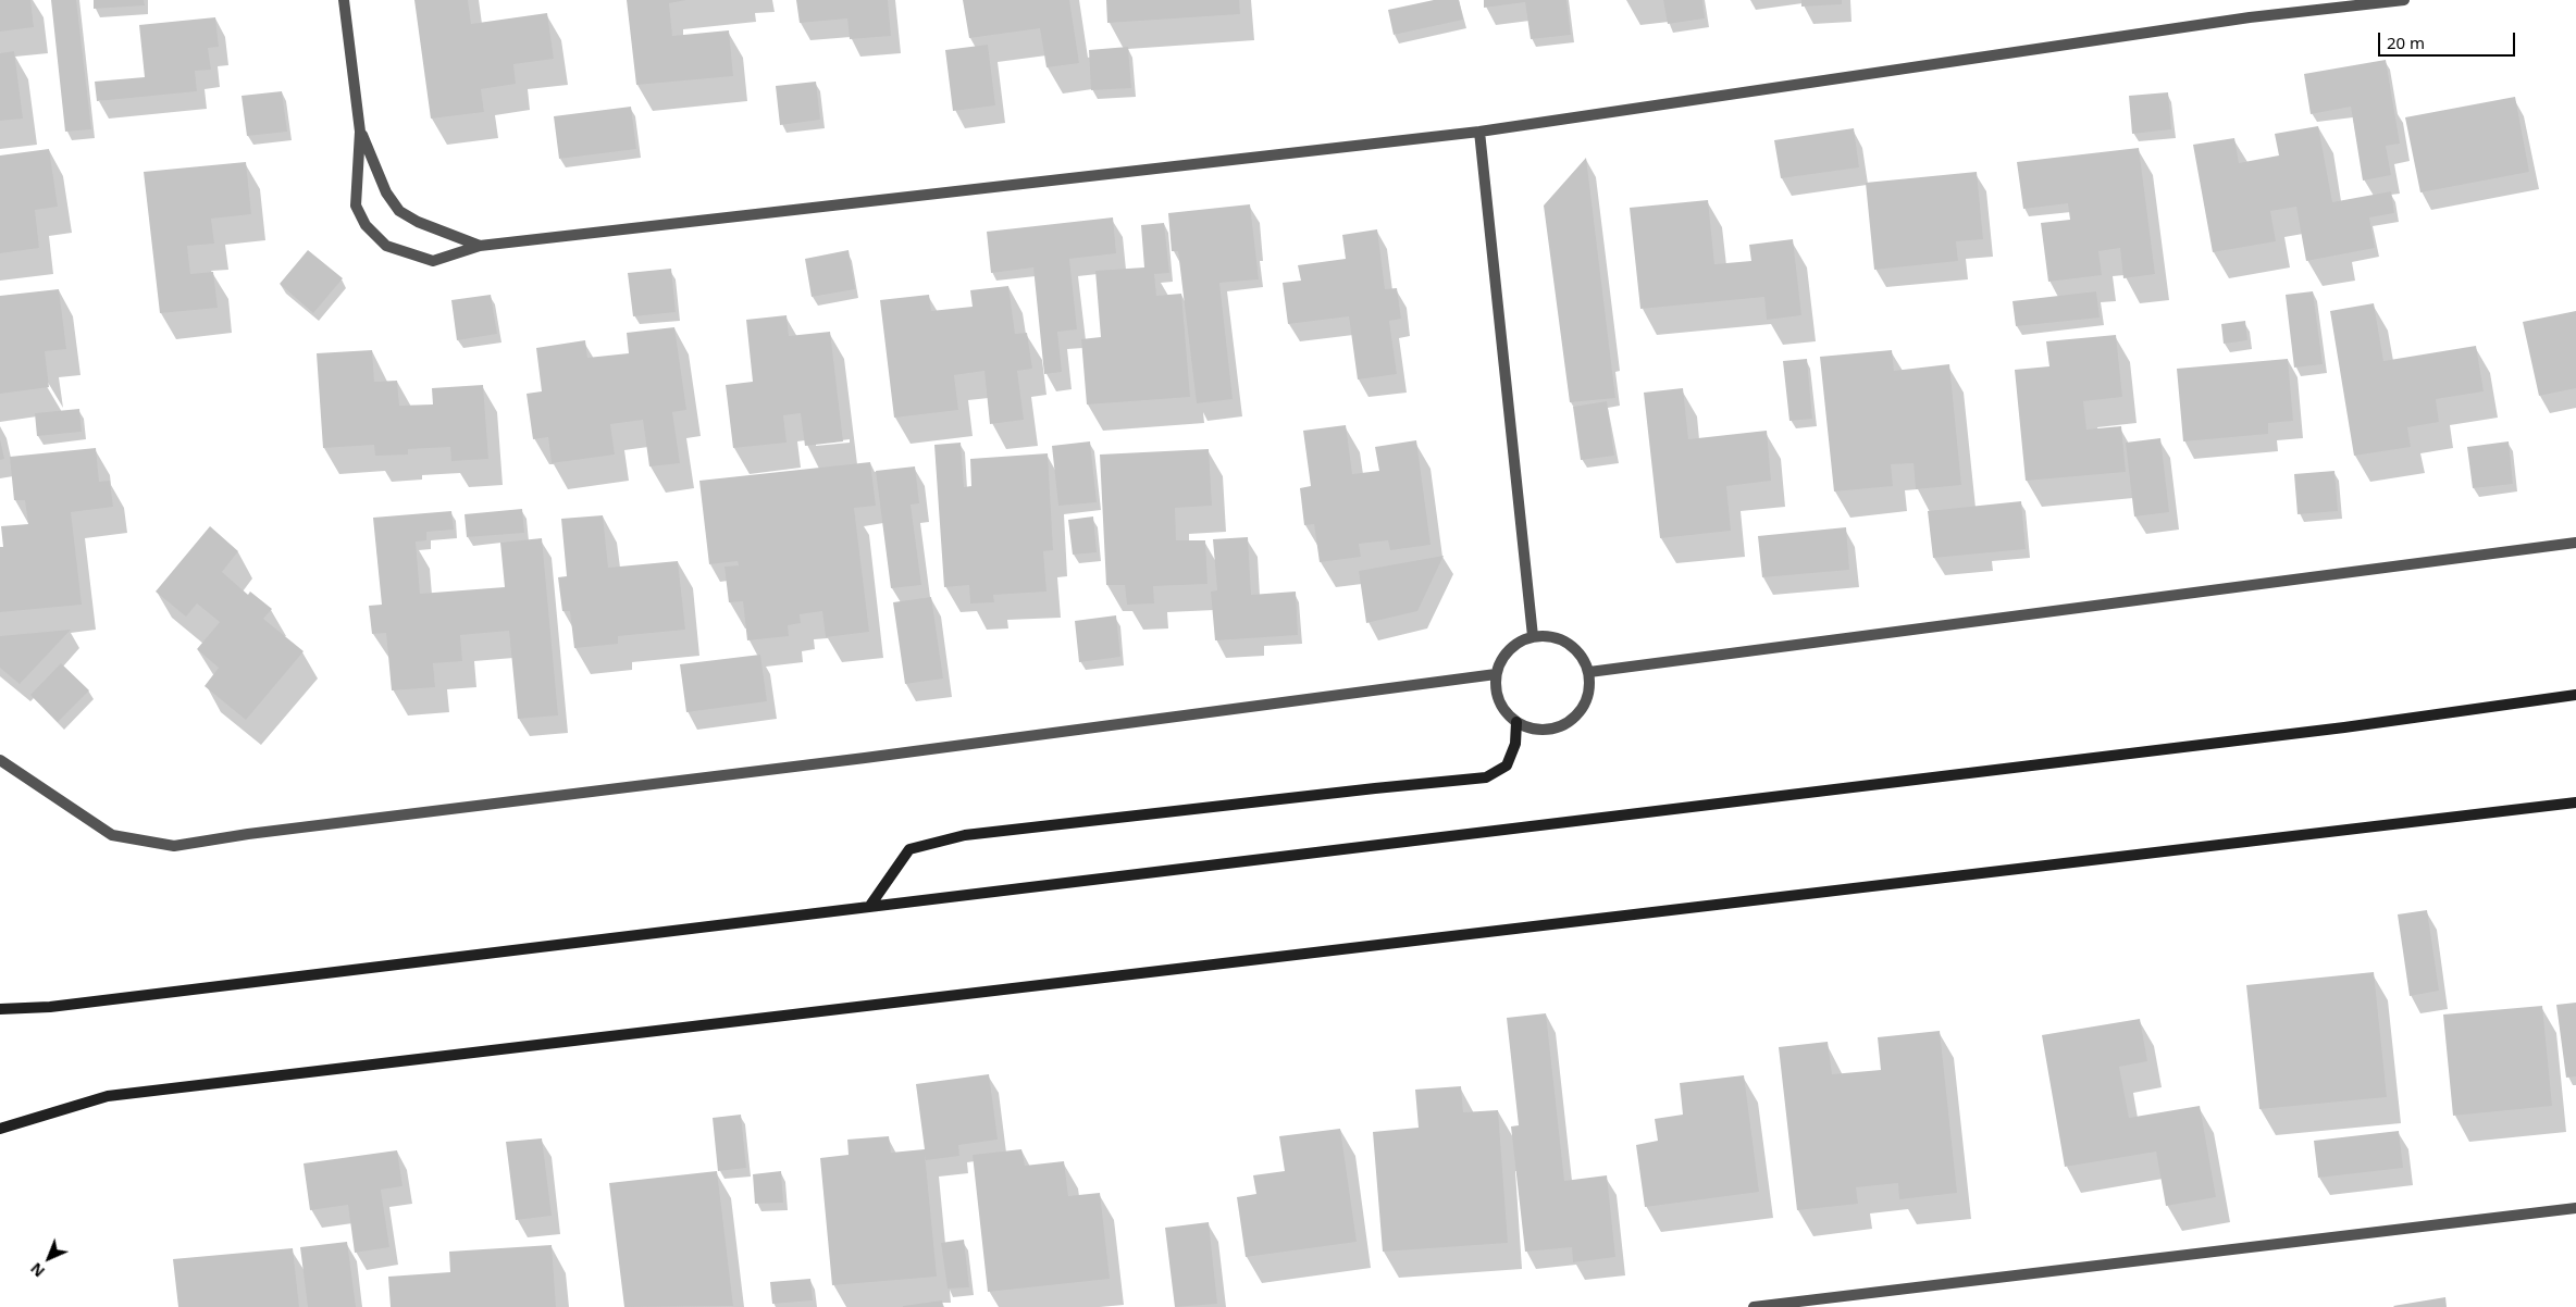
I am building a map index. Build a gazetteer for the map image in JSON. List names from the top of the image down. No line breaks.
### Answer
{"scale_bar":"20 m","north":"bottom left"}
